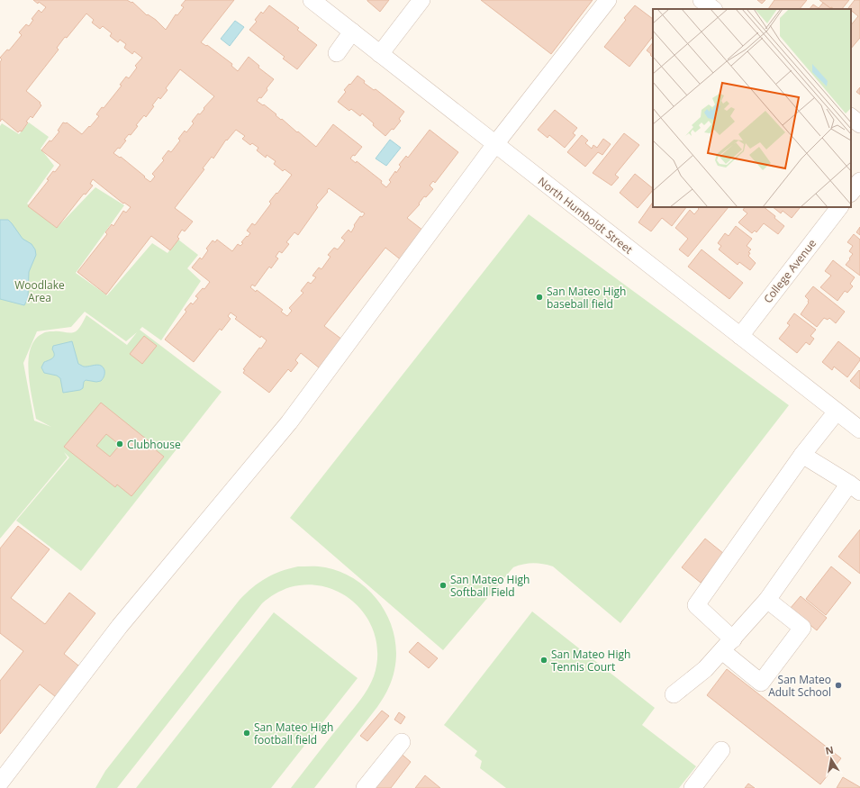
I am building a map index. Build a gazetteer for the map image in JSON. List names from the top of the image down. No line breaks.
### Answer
{"streets":{"street":["North Humboldt Street","College Avenue"]},"crossings":[["North Humboldt Street","College Avenue"]],"parks":["Woodlake Area"],"places":["San Mateo High baseball field","Clubhouse","San Mateo High Softball Field","San Mateo High Tennis Court","San Mateo Adult School","San Mateo High football field"],"north":"top"}
